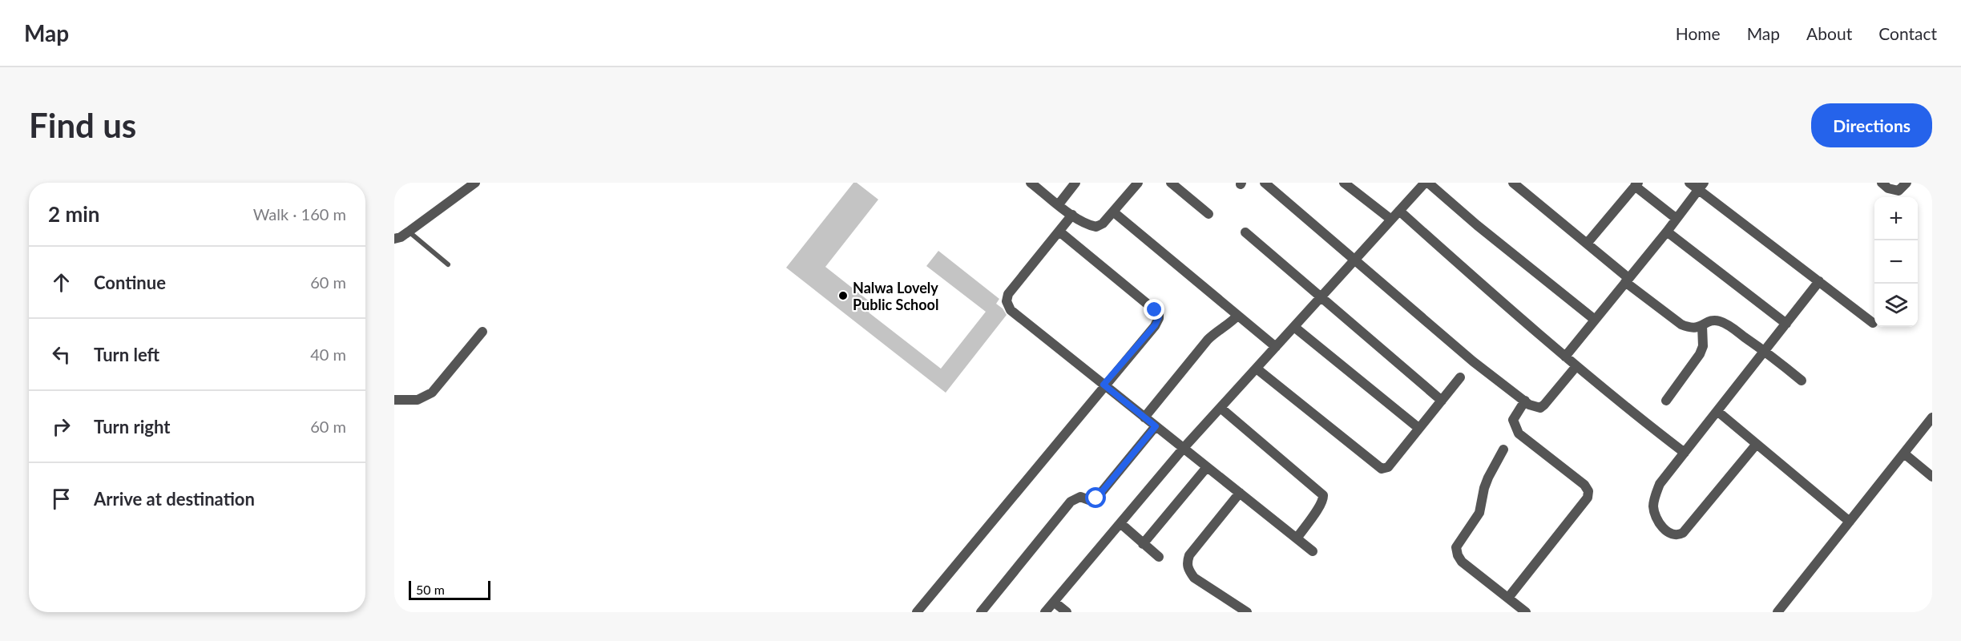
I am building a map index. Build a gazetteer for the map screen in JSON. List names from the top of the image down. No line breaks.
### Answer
{"places":["Nalwa Lovely Public School"],"scale_bar":"50 m","page":{"header":"Map","nav":["Home","Map","About","Contact"],"buttons":"Directions","title":"Find us","heading":["2 min","Walk · 160 m"],"map_buttons":["+","−"],"list":[["Continue","60 m"],["Turn left","40 m"],["Turn right","60 m"],"Arrive at destination"],"scale":"50 m"}}
